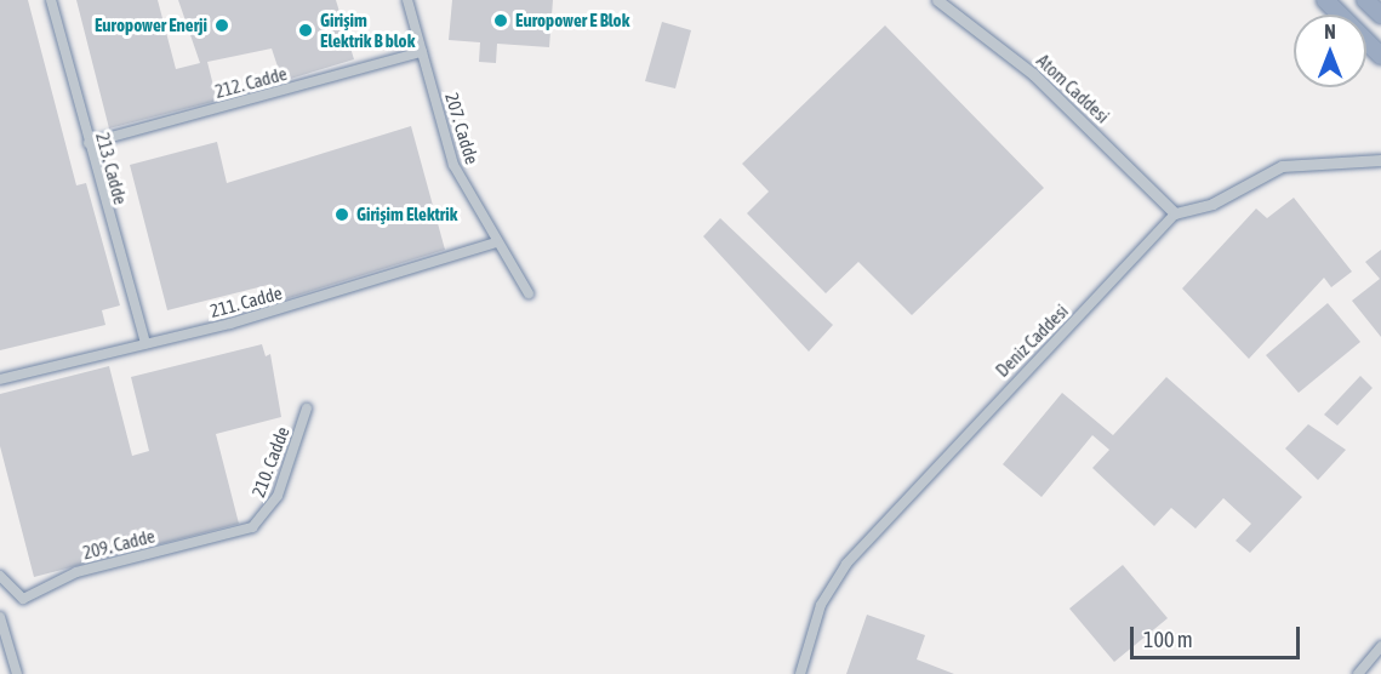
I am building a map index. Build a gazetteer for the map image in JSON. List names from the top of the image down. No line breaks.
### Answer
{"streets":{"street":["212. Cadde","Atom Caddesi","207. Cadde","213. Cadde","211. Cadde","Deniz Caddesi","210. Cadde","209. Cadde"]},"crossings":[["212. Cadde","207. Cadde"],["212. Cadde","213. Cadde"],["Atom Caddesi","Deniz Caddesi"],["207. Cadde","211. Cadde"],["213. Cadde","211. Cadde"],["210. Cadde","209. Cadde"]],"places":["Europower E Blok","Europower Enerji","Girişim Elektrik B blok","Girişim Elektrik"],"scale_bar":"100 m","north":"top"}
